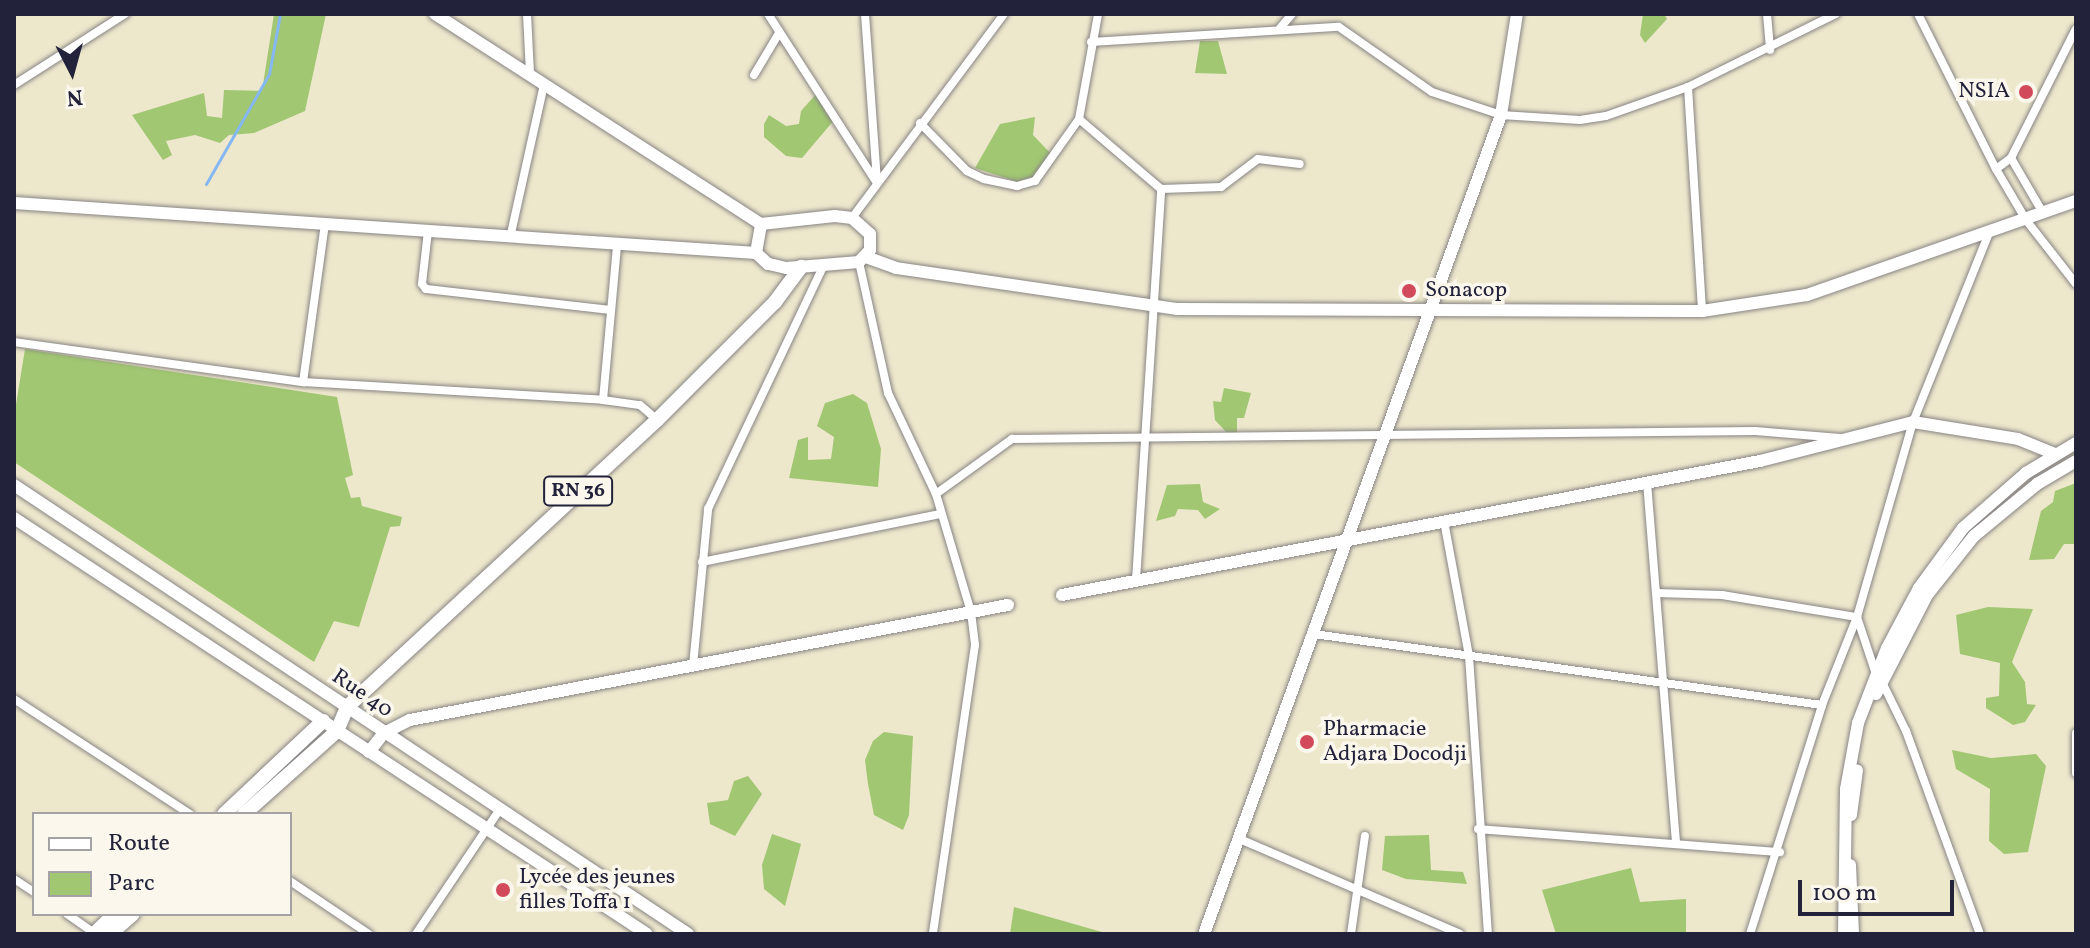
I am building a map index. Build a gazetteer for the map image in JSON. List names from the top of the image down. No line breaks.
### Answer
{"streets":{"main road":["RN 36"],"street":["Rue 40"]},"crossings":[["RN 36","Rue 40"]],"places":["NSIA","Sonacop","Pharmacie Adjara Docodji","Lycée des jeunes filles Toffa 1"],"legend":["Route","Parc"],"scale_bar":"100 m","north":"bottom"}
